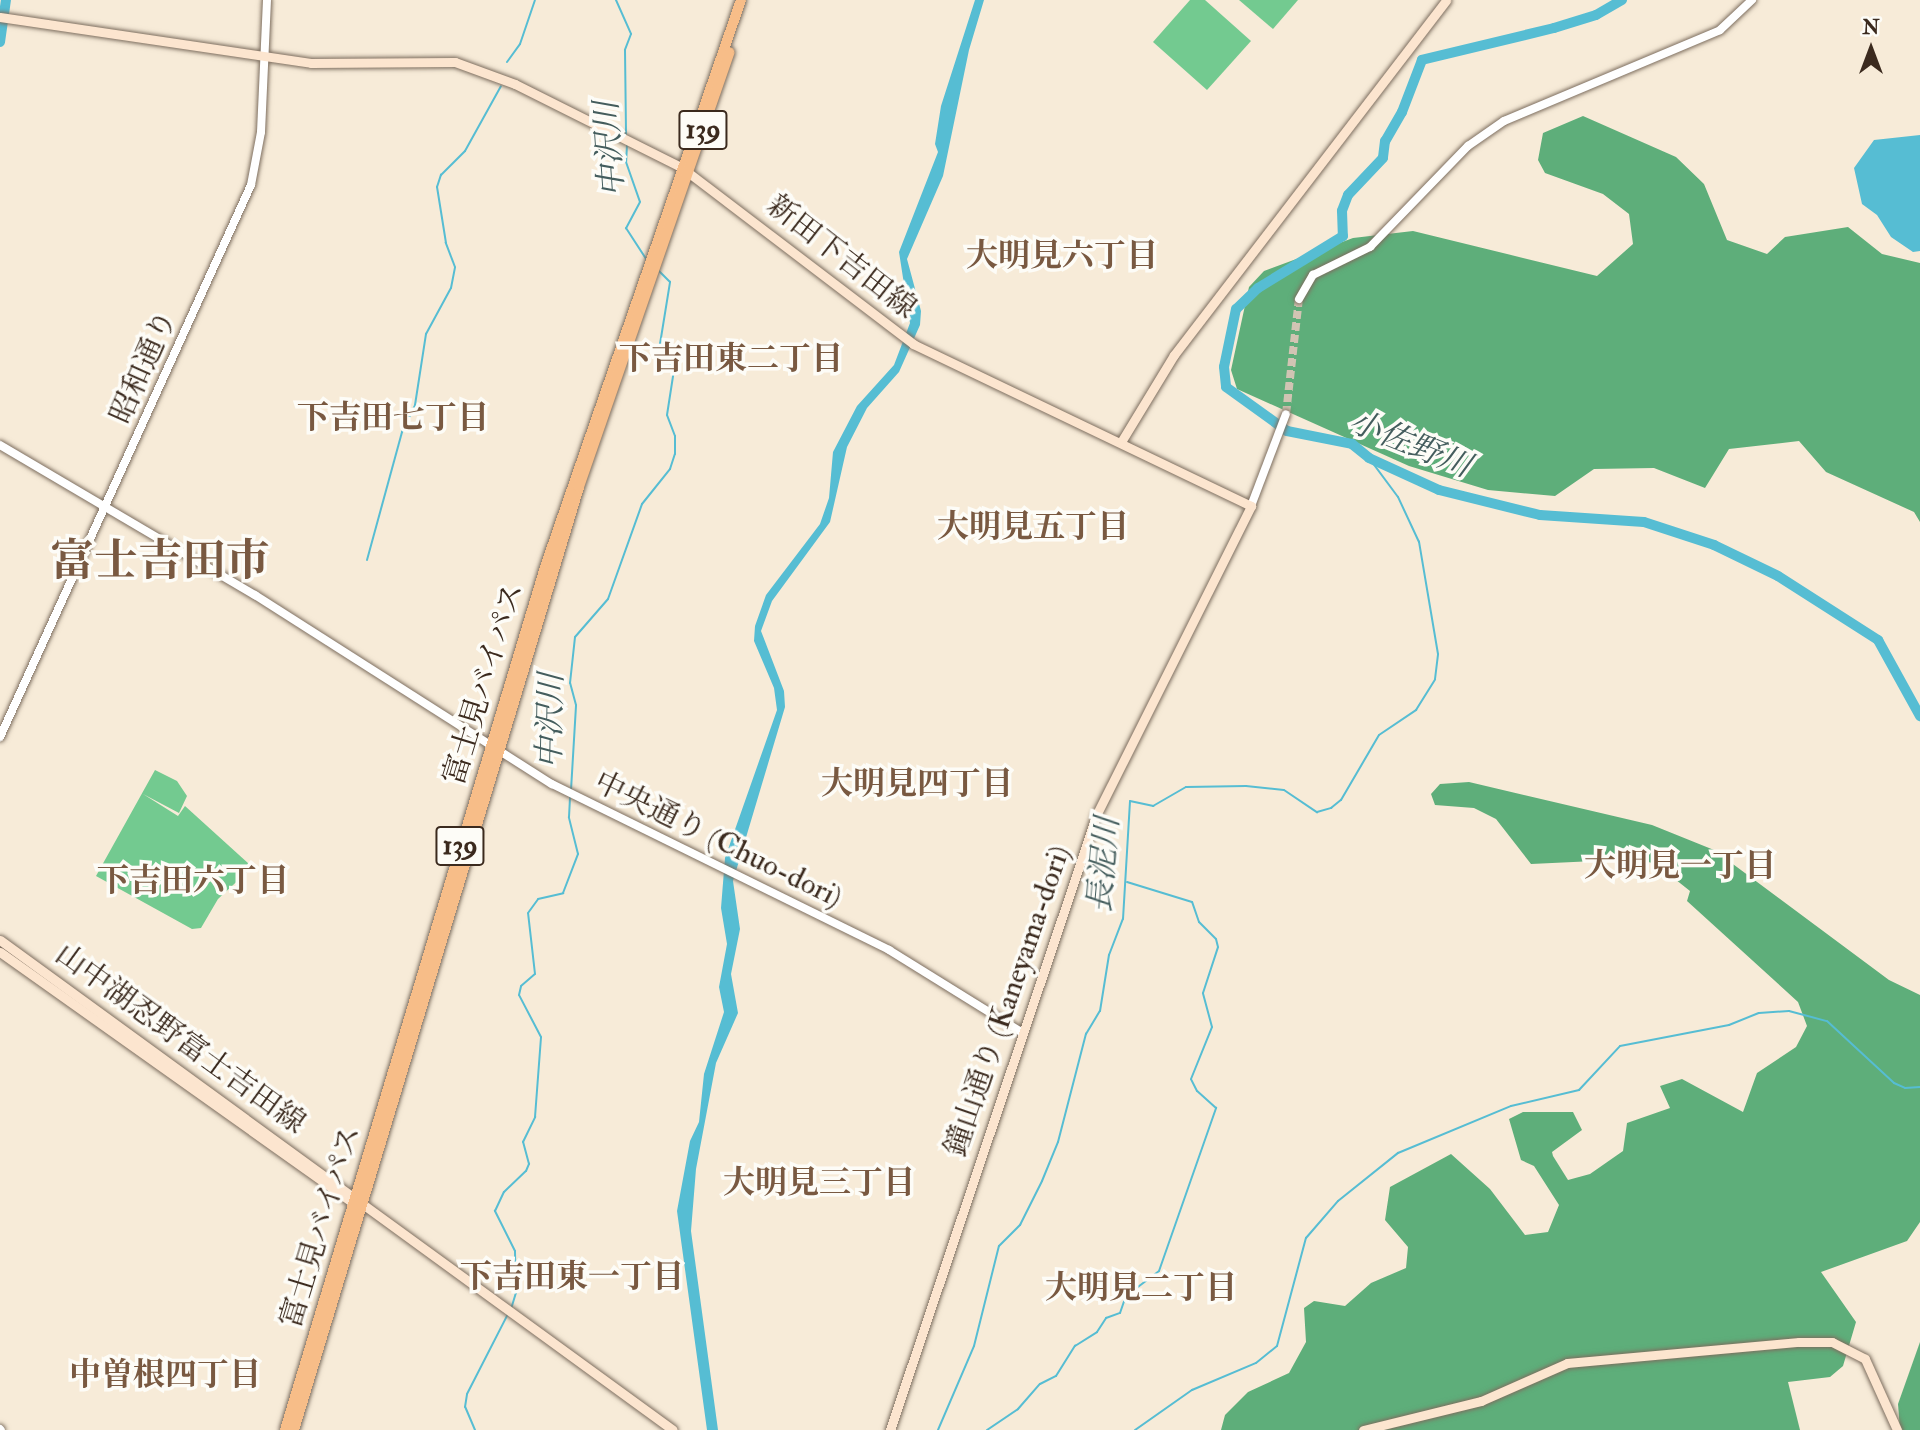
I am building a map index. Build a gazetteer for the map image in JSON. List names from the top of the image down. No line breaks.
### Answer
{"streets":{"highway":["139","富士見バイパス"],"main road":["新田下吉田線","鐘山通り (Kaneyama-dori)","山中湖忍野富士吉田線"],"street":["昭和通り","中央通り (Chuo-dori)"]},"crossings":[["新田下吉田線","昭和通り"],["新田下吉田線","富士見バイパス"],["昭和通り","中央通り (Chuo-dori)"],["富士見バイパス","中央通り (Chuo-dori)"],["富士見バイパス","山中湖忍野富士吉田線"],["中央通り (Chuo-dori)","鐘山通り (Kaneyama-dori)"]],"districts":["大明見六丁目","下吉田東二丁目","下吉田七丁目","大明見五丁目","富士吉田市","大明見四丁目","大明見一丁目","下吉田六丁目","大明見三丁目","下吉田東一丁目","大明見二丁目","中曽根四丁目"],"water":["中沢川","小佐野川","長泥川"],"north":"top"}
